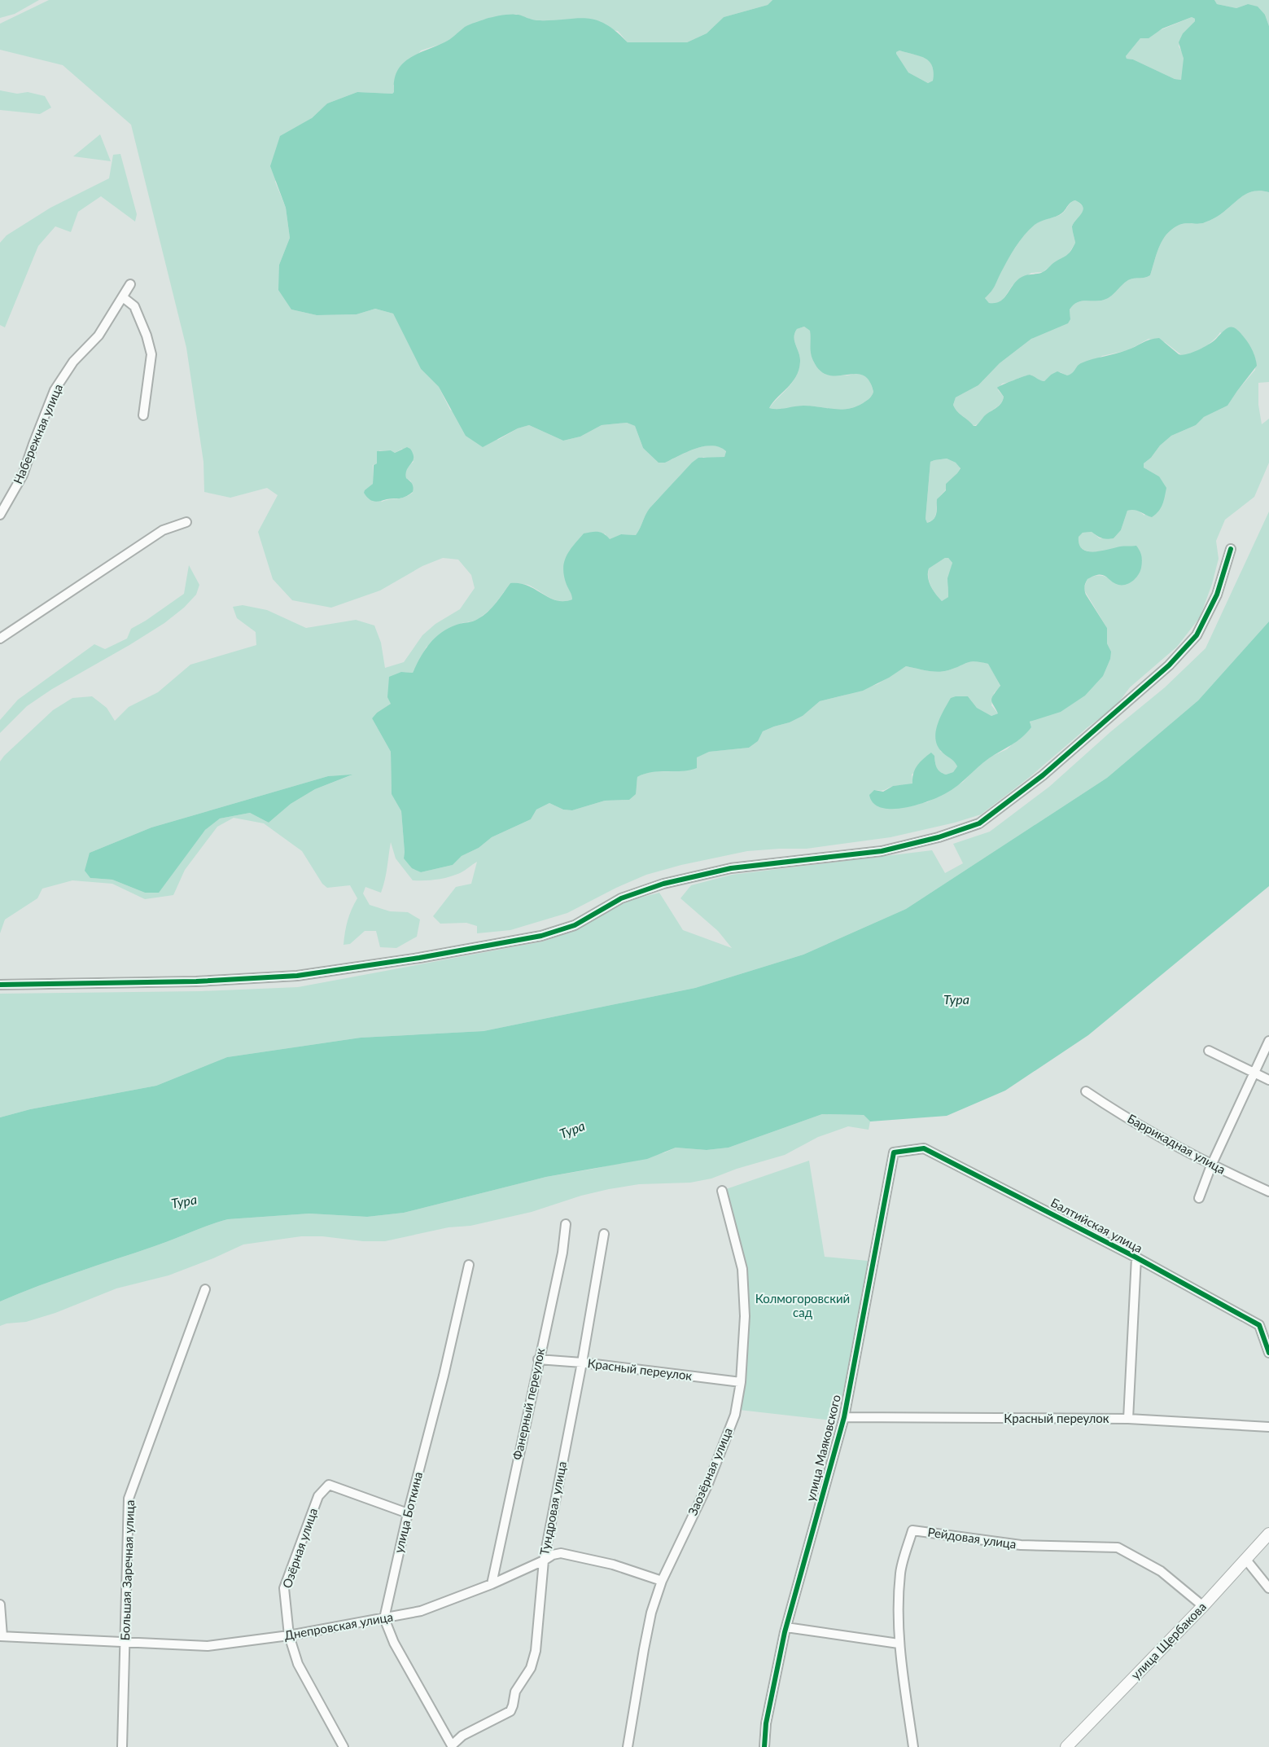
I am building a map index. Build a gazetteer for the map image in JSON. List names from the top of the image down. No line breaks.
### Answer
{"streets":{"street":["Набережная улица","Баррикадная улица","Балтийская улица","Красный переулок","Фанерный переулок","улица Маяковского","Заозёрная улица","Тундровая улица","улица Боткина","Рейдовая улица","Озёрная улица","Большая Заречная улица","Днепровская улица","улица Щербакова"]},"crossings":[["Балтийская улица","улица Маяковского"],["Красный переулок","Фанерный переулок"],["Красный переулок","улица Маяковского"],["Красный переулок","Заозёрная улица"],["Красный переулок","Тундровая улица"],["Фанерный переулок","Днепровская улица"],["Заозёрная улица","Днепровская улица"],["Тундровая улица","Днепровская улица"],["улица Боткина","Озёрная улица"],["улица Боткина","Днепровская улица"],["Рейдовая улица","улица Щербакова"],["Озёрная улица","Днепровская улица"],["Большая Заречная улица","Днепровская улица"]],"water":["Тура"],"parks":["Колмогоровский сад"]}
